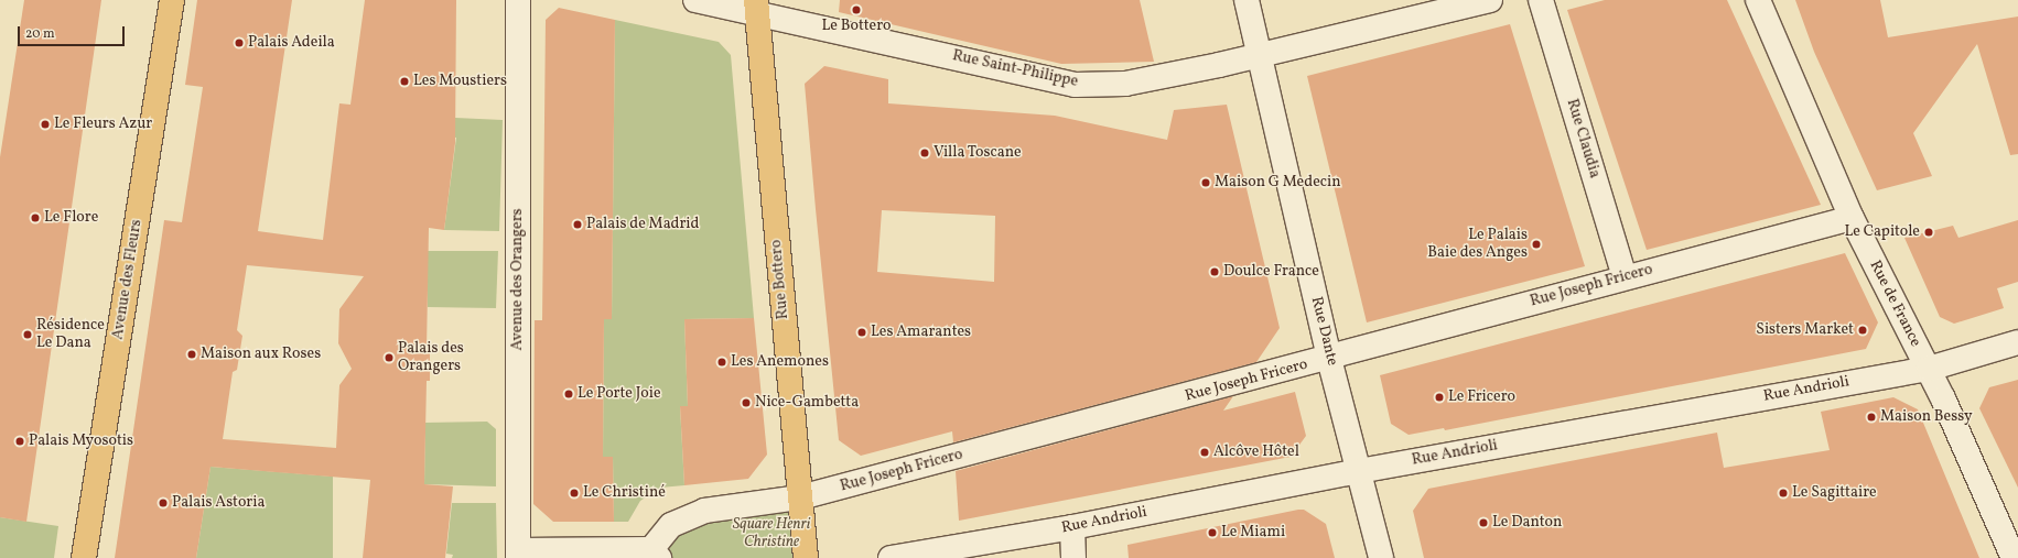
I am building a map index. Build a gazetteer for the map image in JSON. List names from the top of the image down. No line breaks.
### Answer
{"streets":{"main road":["Avenue des Fleurs","Rue Bottero"],"street":["Rue Saint-Philippe","Rue Claudia","Avenue des Orangers","Rue Joseph Fricero","Rue de France","Rue Dante","Rue Andrioli"]},"crossings":[["Rue Saint-Philippe","Rue Bottero"],["Rue Saint-Philippe","Rue Dante"],["Rue Claudia","Rue Joseph Fricero"],["Rue Bottero","Rue Joseph Fricero"],["Rue Joseph Fricero","Rue de France"],["Rue Joseph Fricero","Rue Dante"],["Rue de France","Rue Andrioli"],["Rue Dante","Rue Andrioli"]],"parks":["Square Henri Christine"],"places":["Le Bottero","Palais Adeila","Les Moustiers","Le Fleurs Azur","Villa Toscane","Maison G Medecin","Le Flore","Palais de Madrid","Le Capitole","Le Palais Baie des Anges","Doulce France","Sisters Market","Les Amarantes","Résidence Le Dana","Maison aux Roses","Palais des Orangers","Les Anemones","Le Porte Joie","Le Fricero","Nice-Gambetta","Maison Bessy","Palais Myosotis","Alcôve Hôtel","Le Christiné","Le Sagittaire","Palais Astoria","Le Danton","Le Miami"],"scale_bar":"20 m"}
